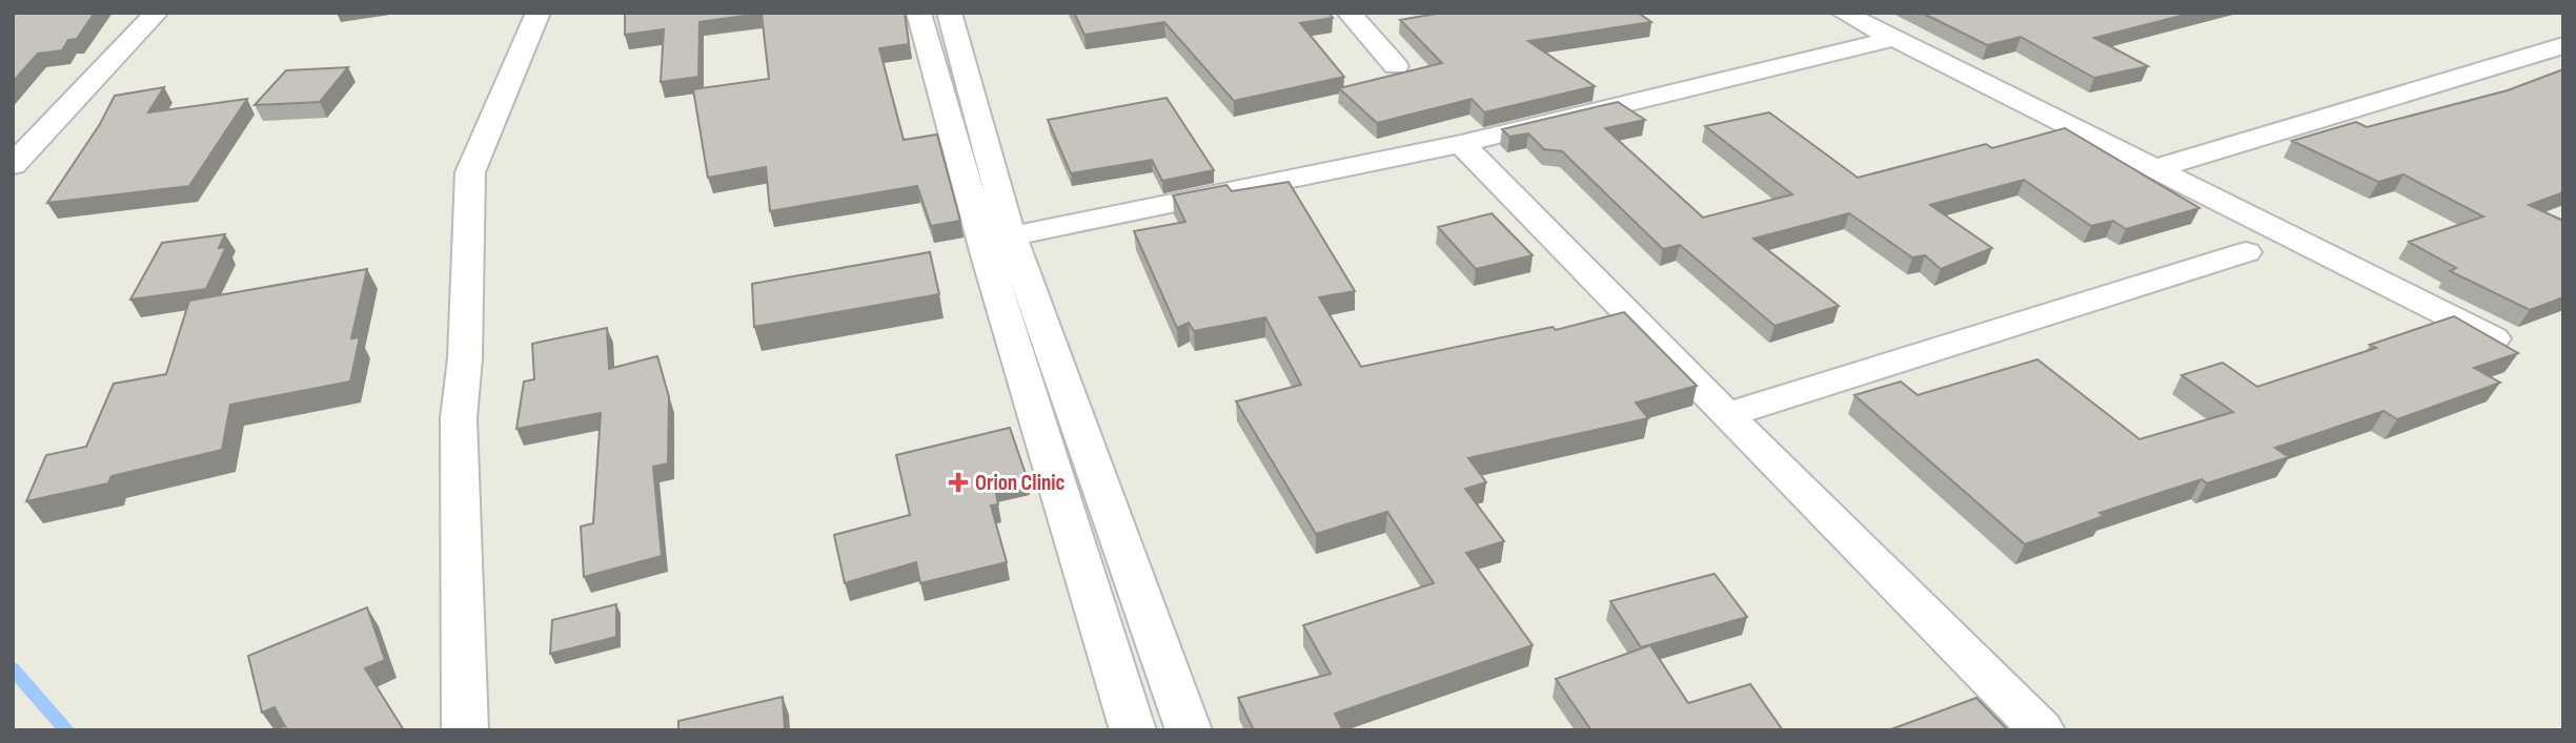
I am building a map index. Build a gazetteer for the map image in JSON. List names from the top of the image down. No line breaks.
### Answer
{"places":{"health":["Orion Clinic"]}}
